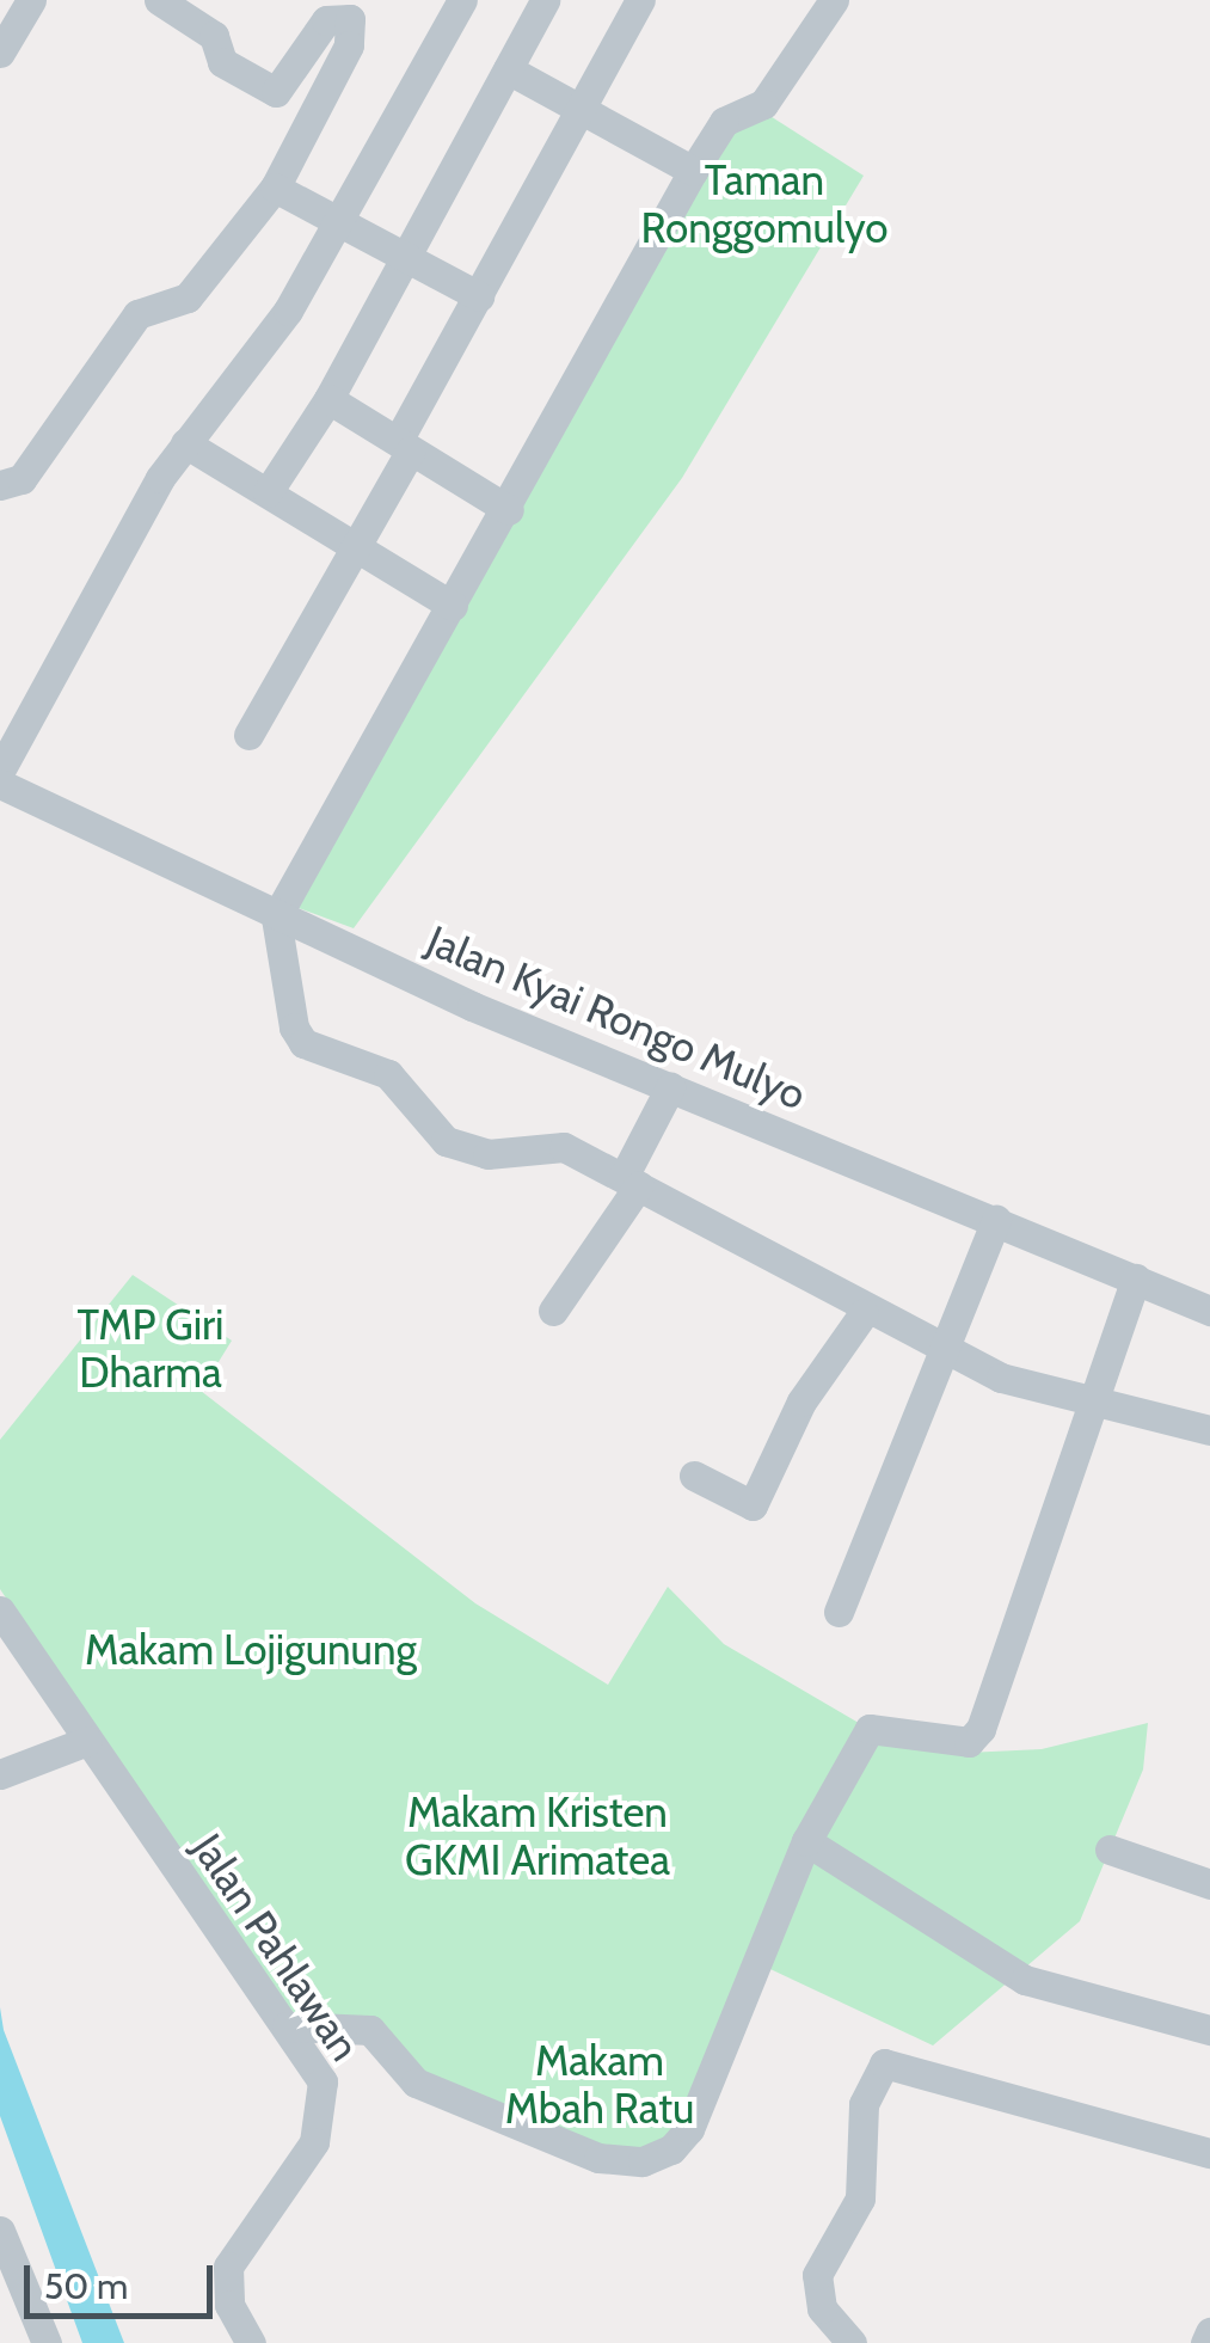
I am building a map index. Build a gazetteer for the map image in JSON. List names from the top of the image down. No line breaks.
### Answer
{"streets":{"street":["Jalan Kyai Rongo Mulyo","Jalan Pahlawan"]},"parks":["Taman Ronggomulyo","TMP Giri Dharma","Makam Lojigunung","Makam Kristen GKMI Arimatea","Makam Mbah Ratu"],"scale_bar":"50 m"}
